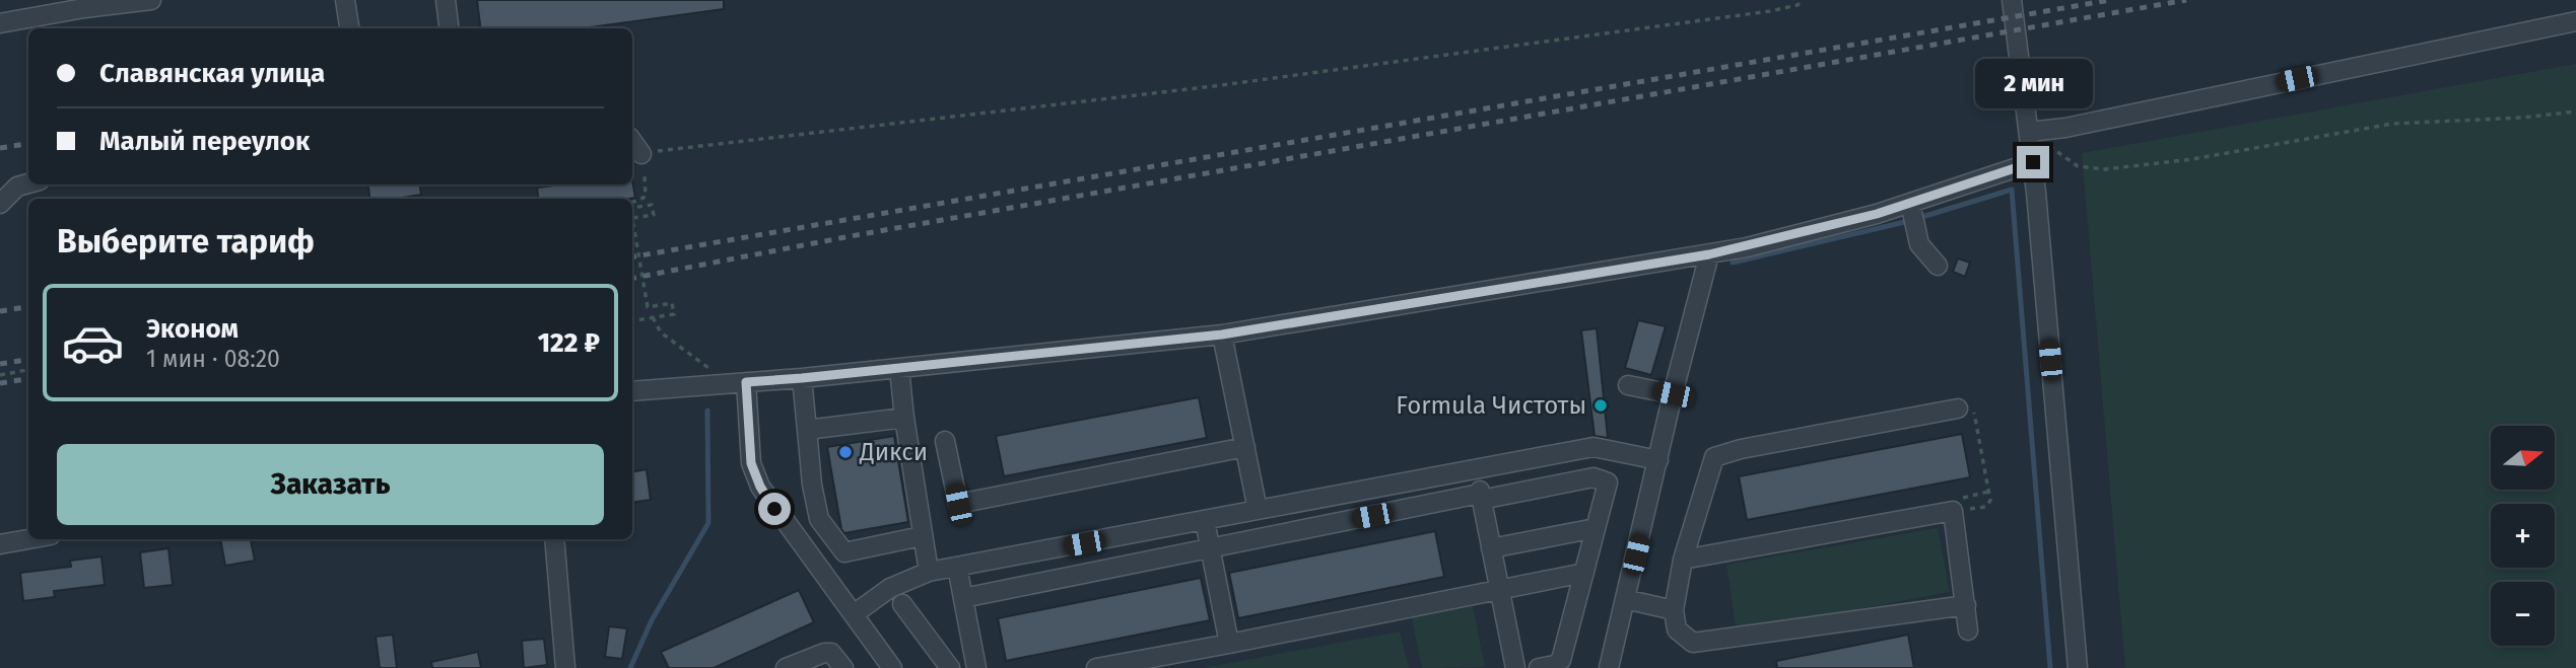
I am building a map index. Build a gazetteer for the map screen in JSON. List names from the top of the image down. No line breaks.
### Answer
{"places":["Formula Чистоты","Дикси"],"north":"right","page":{"banner":["Славянская улица","Малый переулок"],"bubble":"2 мин","heading":"Выберите тариф","list":[{"name":"Эконом","note":"1 мин · 08:20","value":"122 ₽"}],"map_buttons":["+","−"],"buttons":"Заказать"}}
